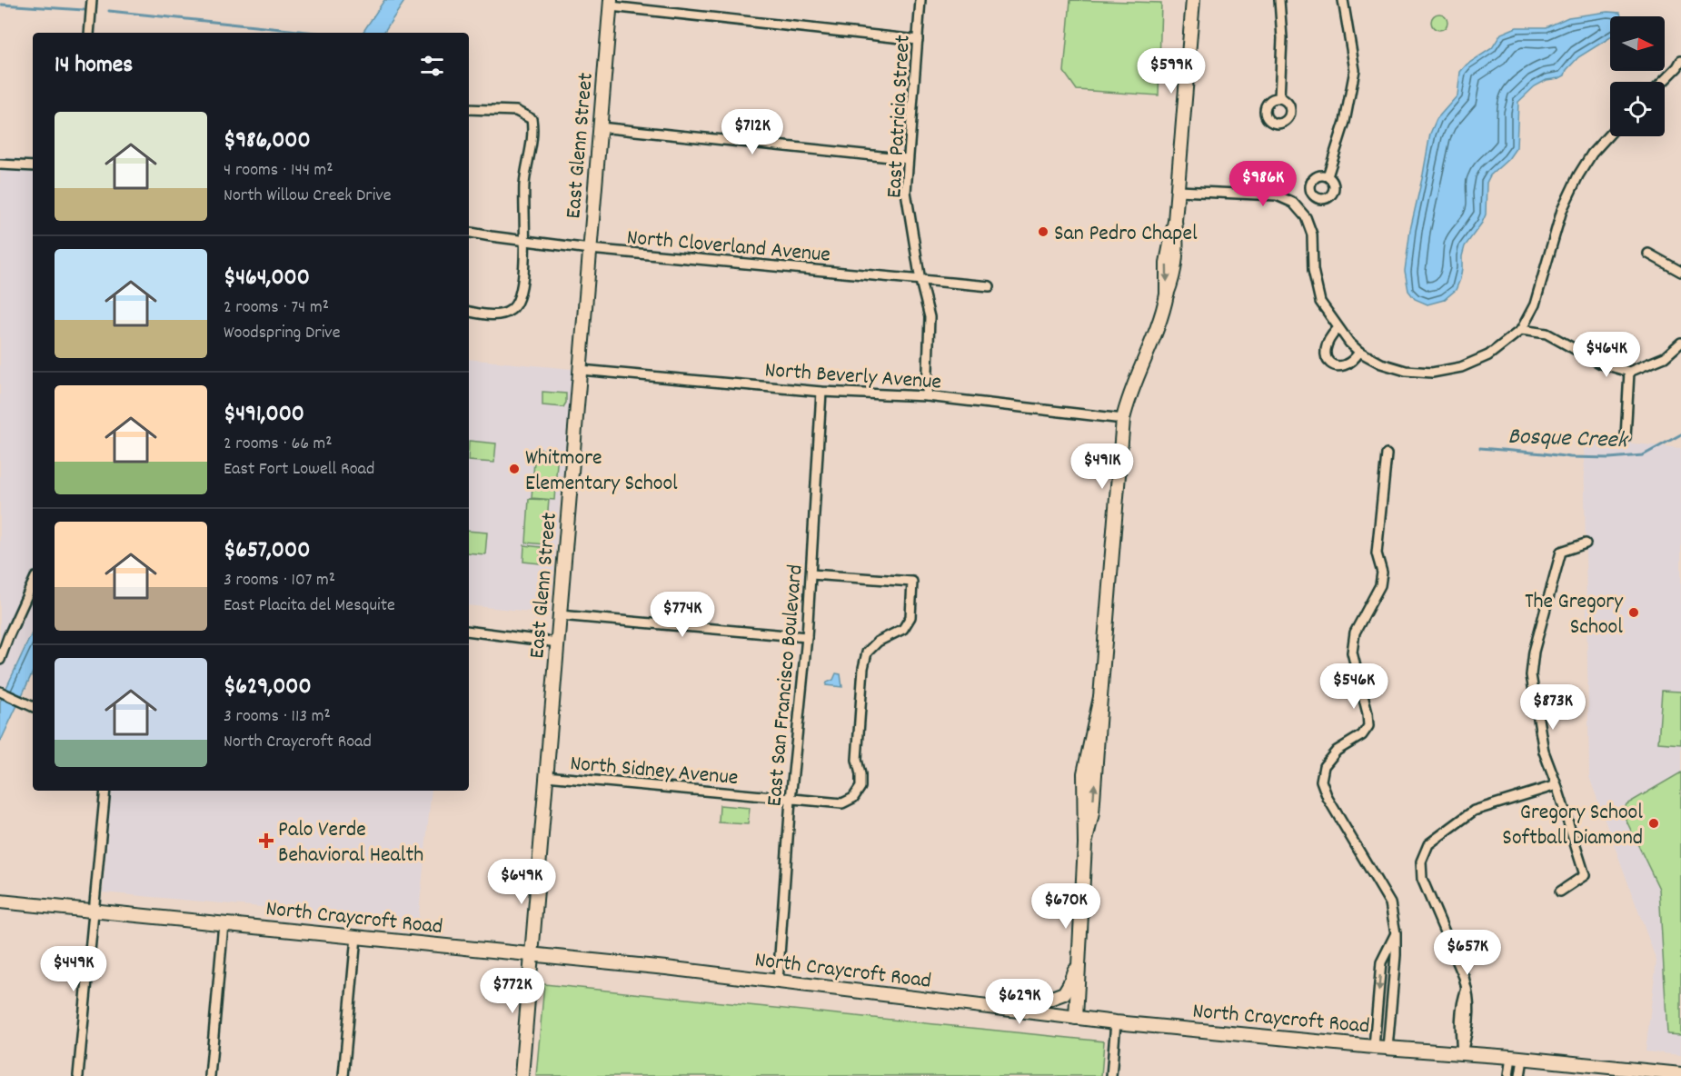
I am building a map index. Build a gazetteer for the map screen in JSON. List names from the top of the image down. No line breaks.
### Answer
{"streets":{"street":["East Patricia Street","East Glenn Street","North Cloverland Avenue","North Beverly Avenue","East San Francisco Boulevard","North Sidney Avenue","North Craycroft Road"]},"crossings":[["East Patricia Street","North Cloverland Avenue"],["East Patricia Street","North Beverly Avenue"],["East Glenn Street","North Cloverland Avenue"],["East Glenn Street","North Beverly Avenue"],["East Glenn Street","North Sidney Avenue"],["East Glenn Street","North Craycroft Road"],["North Beverly Avenue","East San Francisco Boulevard"],["East San Francisco Boulevard","North Sidney Avenue"],["East San Francisco Boulevard","North Craycroft Road"]],"water":["Bosque Creek"],"places":{"other":["San Pedro Chapel","Whitmore Elementary School","The Gregory School","Gregory School Softball Diamond"],"health":["Palo Verde Behavioral Health"]},"north":"right","page":{"heading":"14 homes","price":["$599K","$712K","$986K","$464K","$491K","$774K","$546K","$873K","$649K","$670K","$657K","$449K","$772K","$629K"],"list":[{"name":"$986,000","note":"4 rooms · 144 m² · North Willow Creek Drive"},{"name":"$464,000","note":"2 rooms · 74 m² · Woodspring Drive"},{"name":"$491,000","note":"2 rooms · 66 m² · East Fort Lowell Road"},{"name":"$657,000","note":"3 rooms · 107 m² · East Placita del Mesquite"},{"name":"$629,000","note":"3 rooms · 113 m² · North Craycroft Road"}]}}
